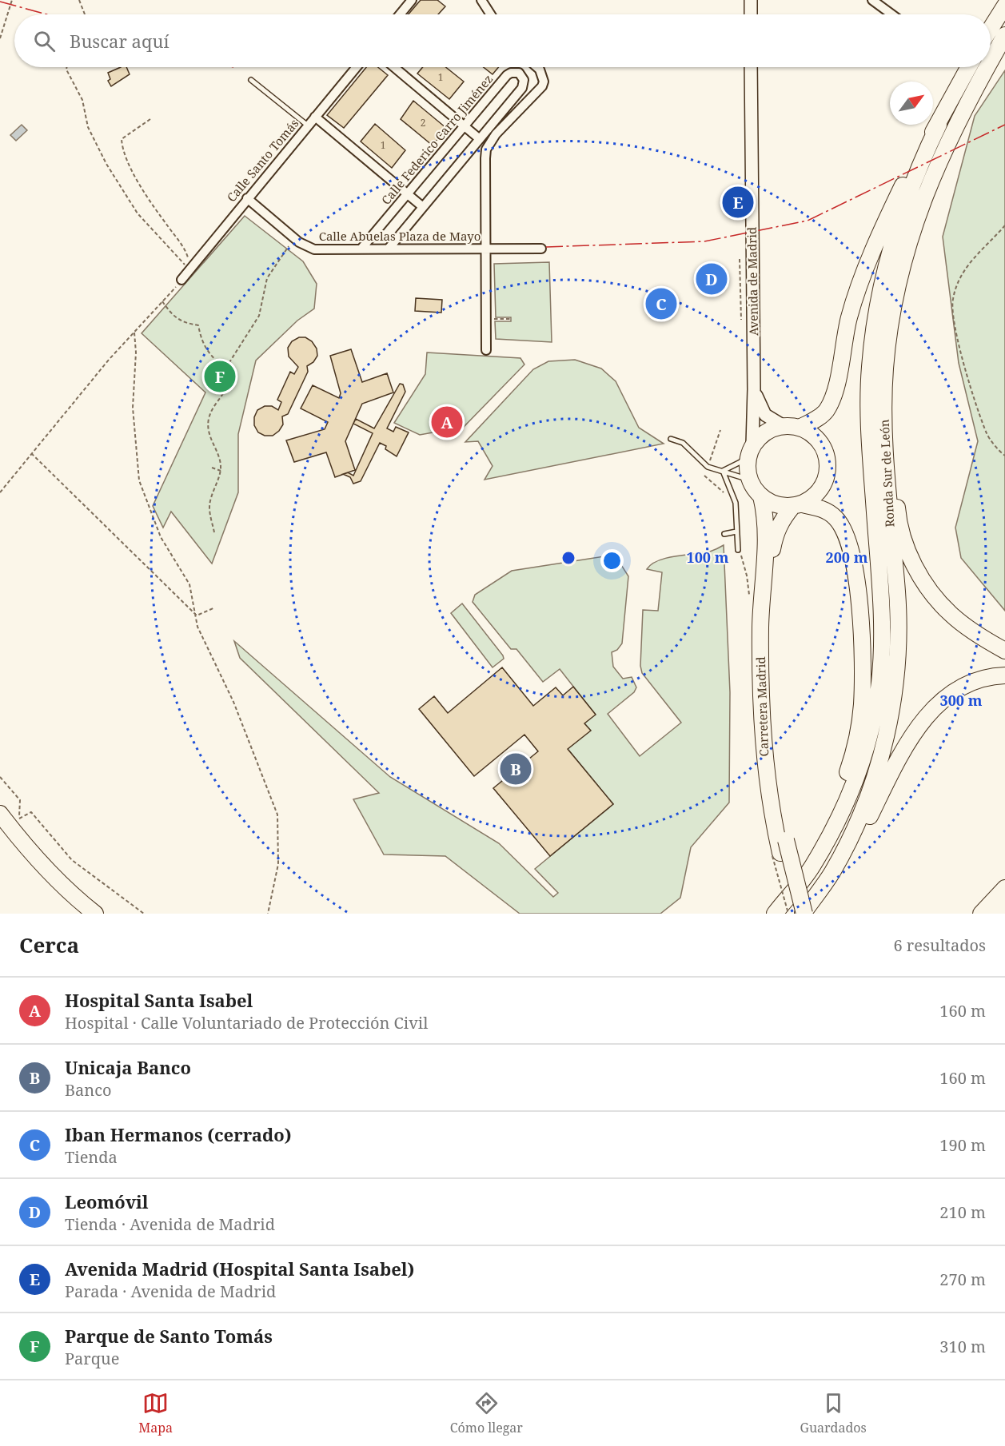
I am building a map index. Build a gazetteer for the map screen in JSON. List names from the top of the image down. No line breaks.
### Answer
{"streets":{"highway":["Ronda Sur de León","Carretera Madrid"],"main road":["Avenida de Madrid"],"street":["Calle Federico Carro Jiménez","Calle Santo Tomás","Calle Abuelas Plaza de Mayo"]},"crossings":[["Calle Federico Carro Jiménez","Calle Abuelas Plaza de Mayo"],["Calle Santo Tomás","Calle Abuelas Plaza de Mayo"],["Avenida de Madrid","Carretera Madrid"],["Ronda Sur de León","Carretera Madrid"]],"house_numbers":["1","2","1"],"north":"top right","page":{"search":"Buscar aquí","pins":["E","D","C","F","A","B"],"heading":["Cerca","6 resultados"],"list":[{"mark":"A","name":"Hospital Santa Isabel","note":"Hospital · Calle Voluntariado de Protección Civil","value":"160 m"},{"mark":"B","name":"Unicaja Banco","note":"Banco","value":"160 m"},{"mark":"C","name":"Iban Hermanos (cerrado)","note":"Tienda","value":"190 m"},{"mark":"D","name":"Leomóvil","note":"Tienda · Avenida de Madrid","value":"210 m"},{"mark":"E","name":"Avenida Madrid (Hospital Santa Isabel)","note":"Parada · Avenida de Madrid","value":"270 m"},{"mark":"F","name":"Parque de Santo Tomás","note":"Parque","value":"310 m"}],"nav":["Mapa","Cómo llegar","Guardados"]},"rings":["100 m","200 m","300 m"]}
